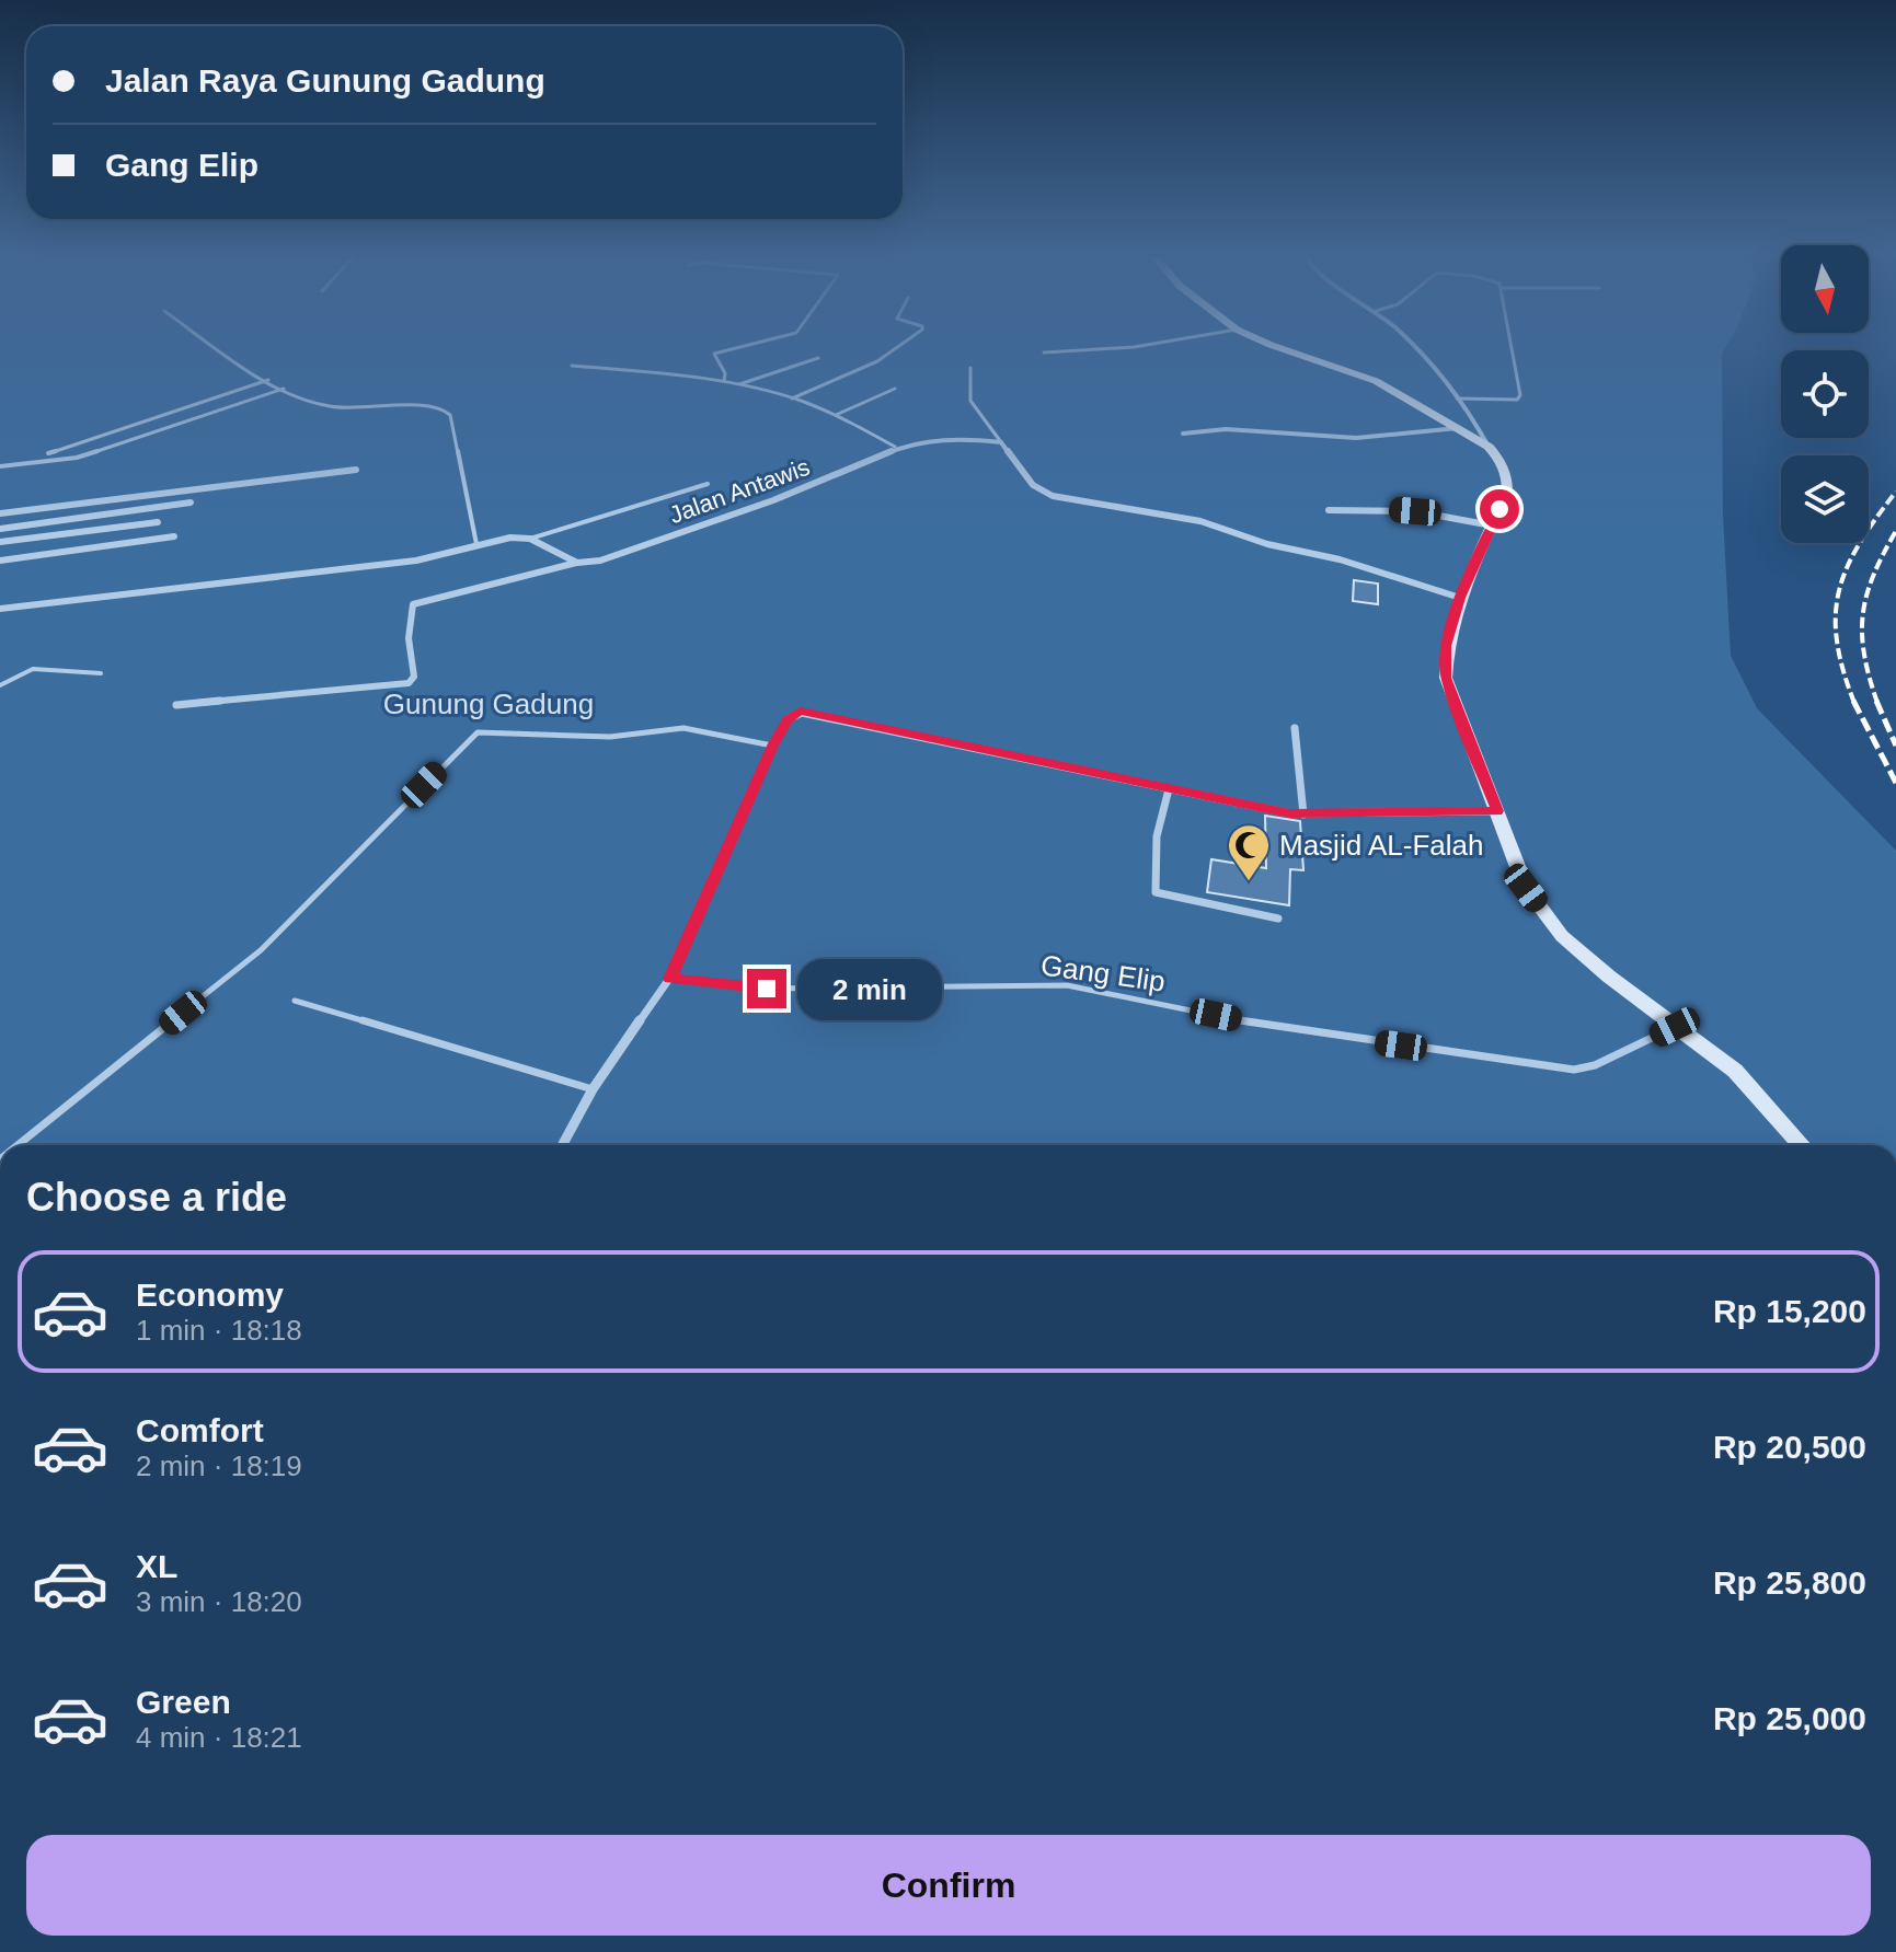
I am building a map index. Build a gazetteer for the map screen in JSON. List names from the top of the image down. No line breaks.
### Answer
{"streets":{"street":["Jalan Antawis"],"lane":["Gang Elip"]},"parks":["Gunung Gadung"],"places":{"mosque":["Masjid AL-Falah"]},"north":"bottom","page":{"banner":["Jalan Raya Gunung Gadung","Gang Elip"],"bubble":"2 min","heading":"Choose a ride","list":[{"name":"Economy","note":"1 min · 18:18","value":"Rp 15,200"},{"name":"Comfort","note":"2 min · 18:19","value":"Rp 20,500"},{"name":"XL","note":"3 min · 18:20","value":"Rp 25,800"},{"name":"Green","note":"4 min · 18:21","value":"Rp 25,000"}],"buttons":"Confirm"}}
